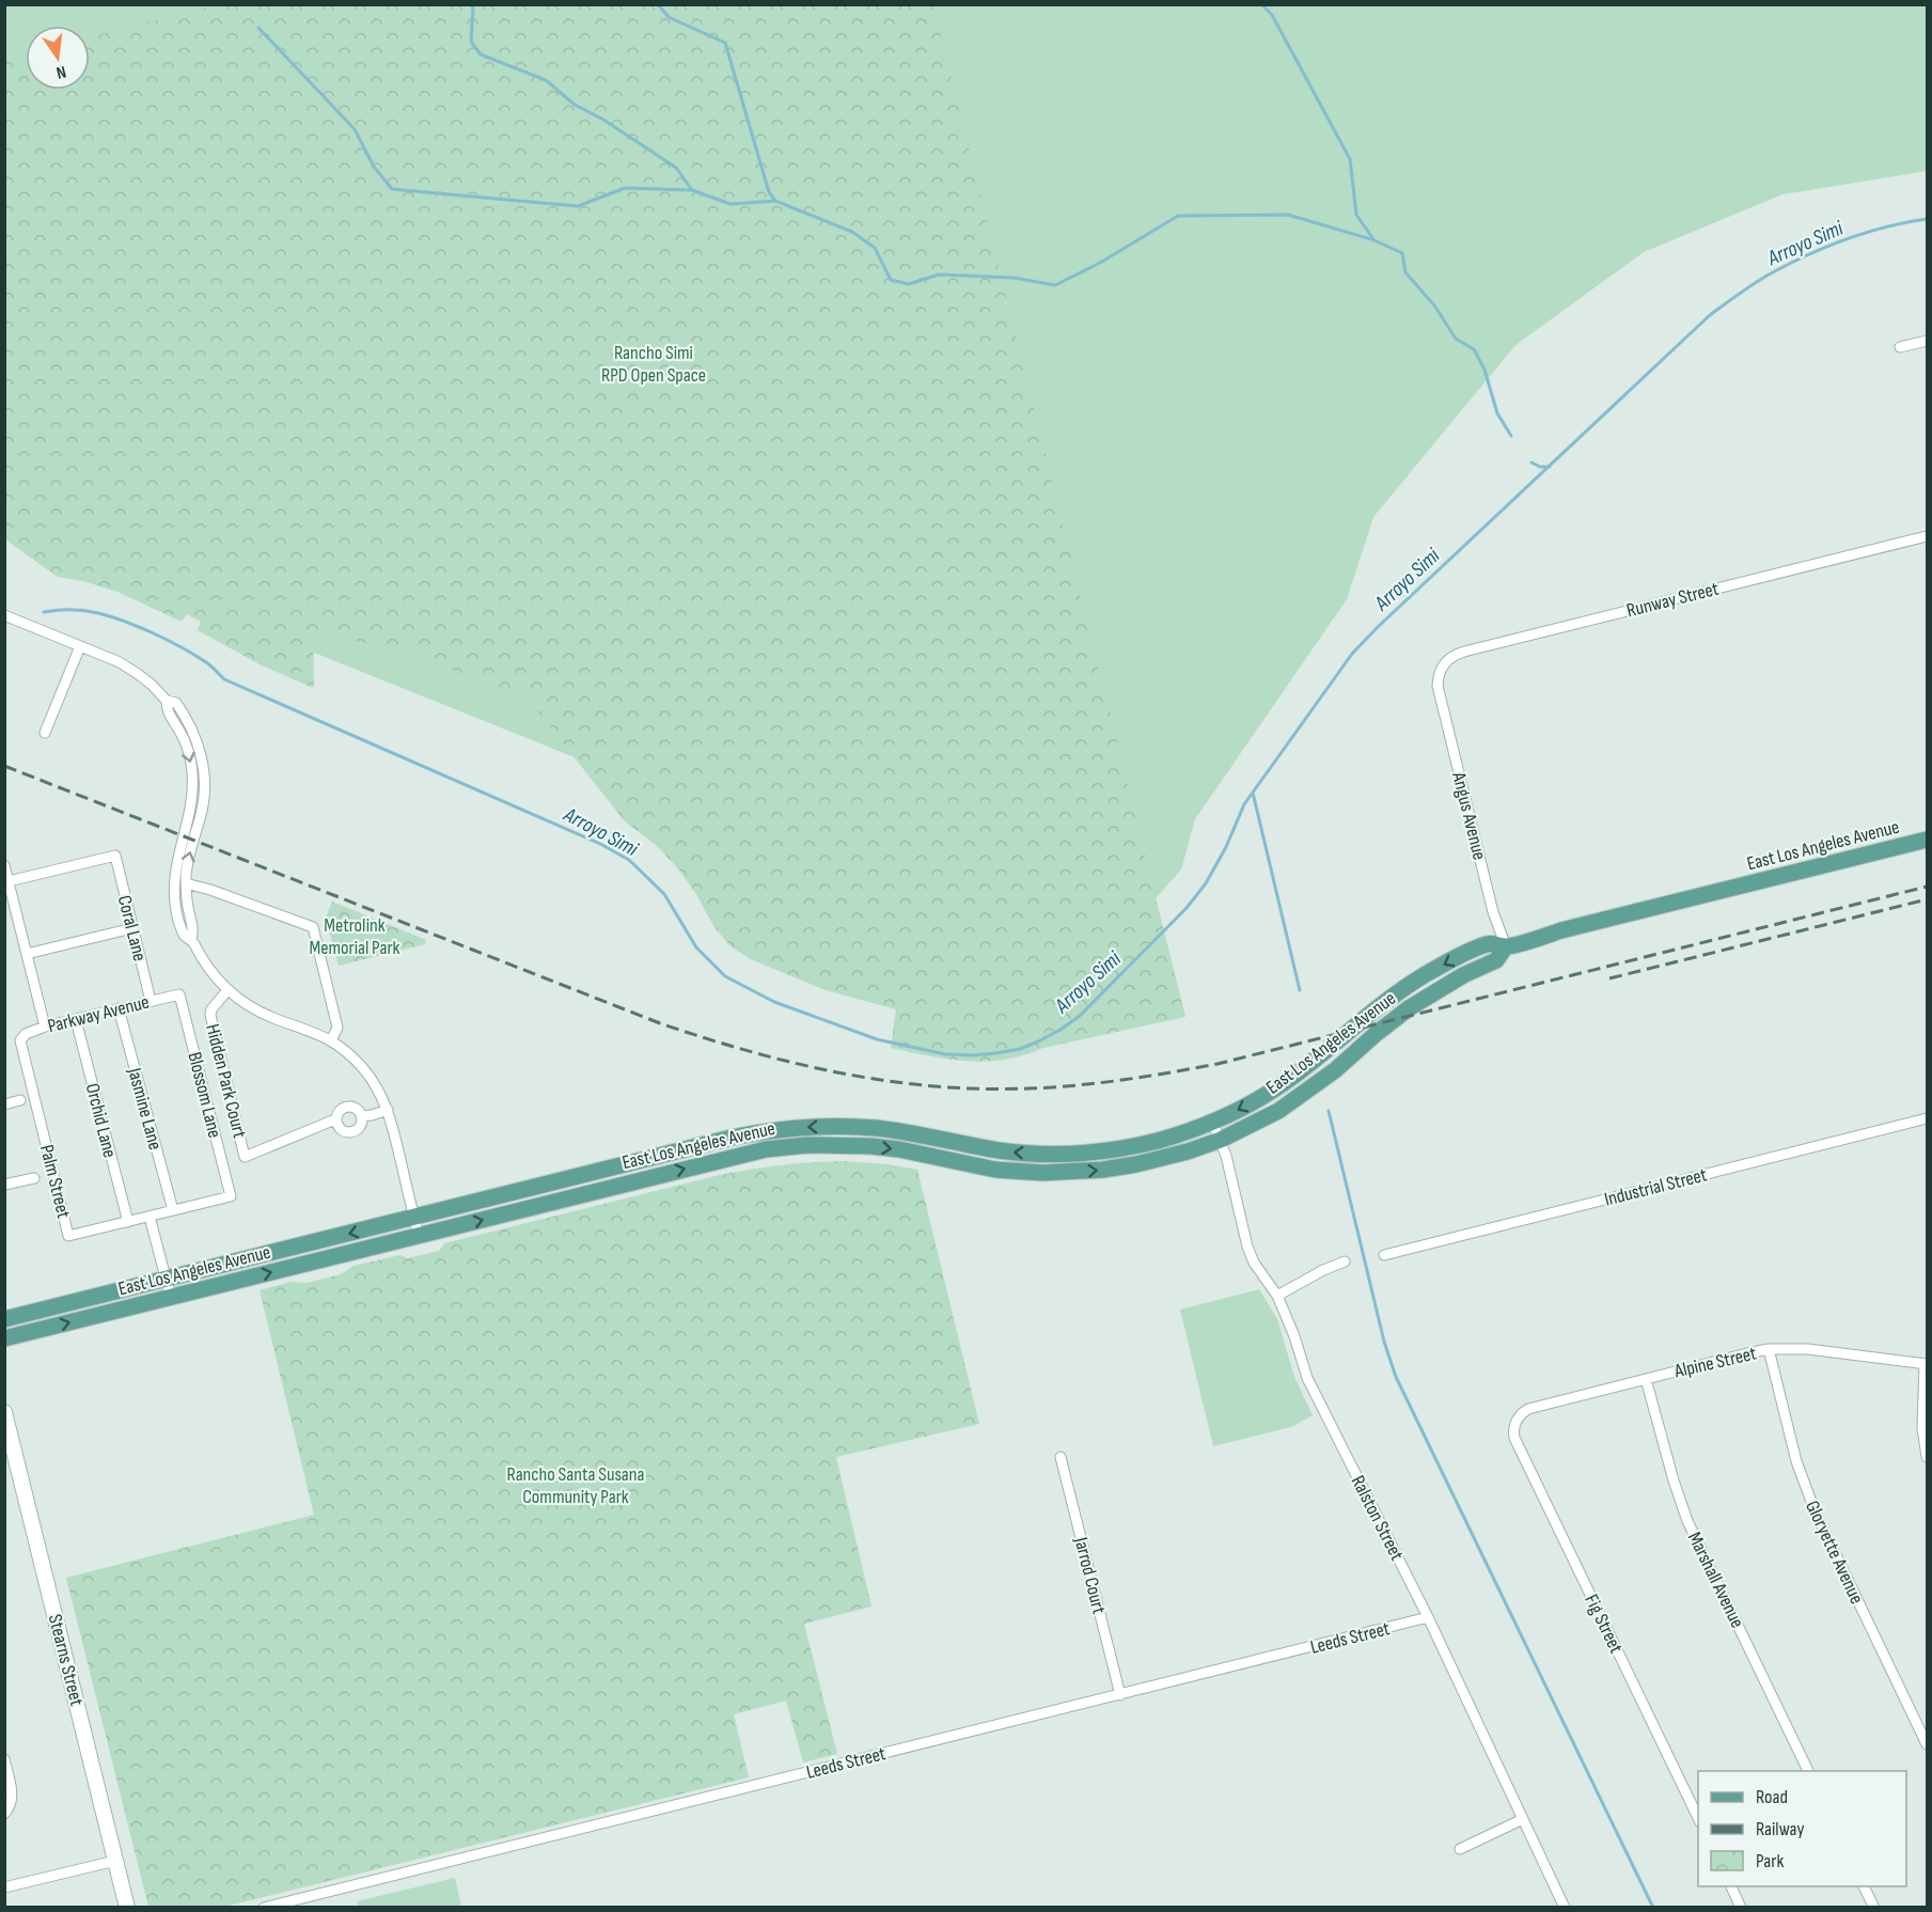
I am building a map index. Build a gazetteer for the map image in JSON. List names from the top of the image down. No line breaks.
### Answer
{"streets":{"main road":["East Los Angeles Avenue","Stearns Street"],"street":["Runway Street","Angus Avenue","Coral Lane","Parkway Avenue","Hidden Park Court","Blossom Lane","Jasmine Lane","Orchid Lane","Palm Street","Industrial Street","Alpine Street","Ralston Street","Gloryette Avenue","Jarrod Court","Marshall Avenue","Fig Street","Leeds Street"]},"crossings":[["Runway Street","Angus Avenue"],["Angus Avenue","East Los Angeles Avenue"],["East Los Angeles Avenue","Ralston Street"],["Coral Lane","Parkway Avenue"],["Parkway Avenue","Blossom Lane"],["Parkway Avenue","Jasmine Lane"],["Parkway Avenue","Orchid Lane"],["Parkway Avenue","Palm Street"],["Blossom Lane","Palm Street"],["Jasmine Lane","Palm Street"],["Orchid Lane","Palm Street"],["Alpine Street","Gloryette Avenue"],["Alpine Street","Marshall Avenue"],["Alpine Street","Fig Street"],["Ralston Street","Leeds Street"],["Jarrod Court","Leeds Street"]],"water":["Arroyo Simi"],"parks":["Rancho Simi RPD Open Space","Metrolink Memorial Park","Rancho Santa Susana Community Park"],"legend":["Road","Railway","Park"],"north":"bottom"}
